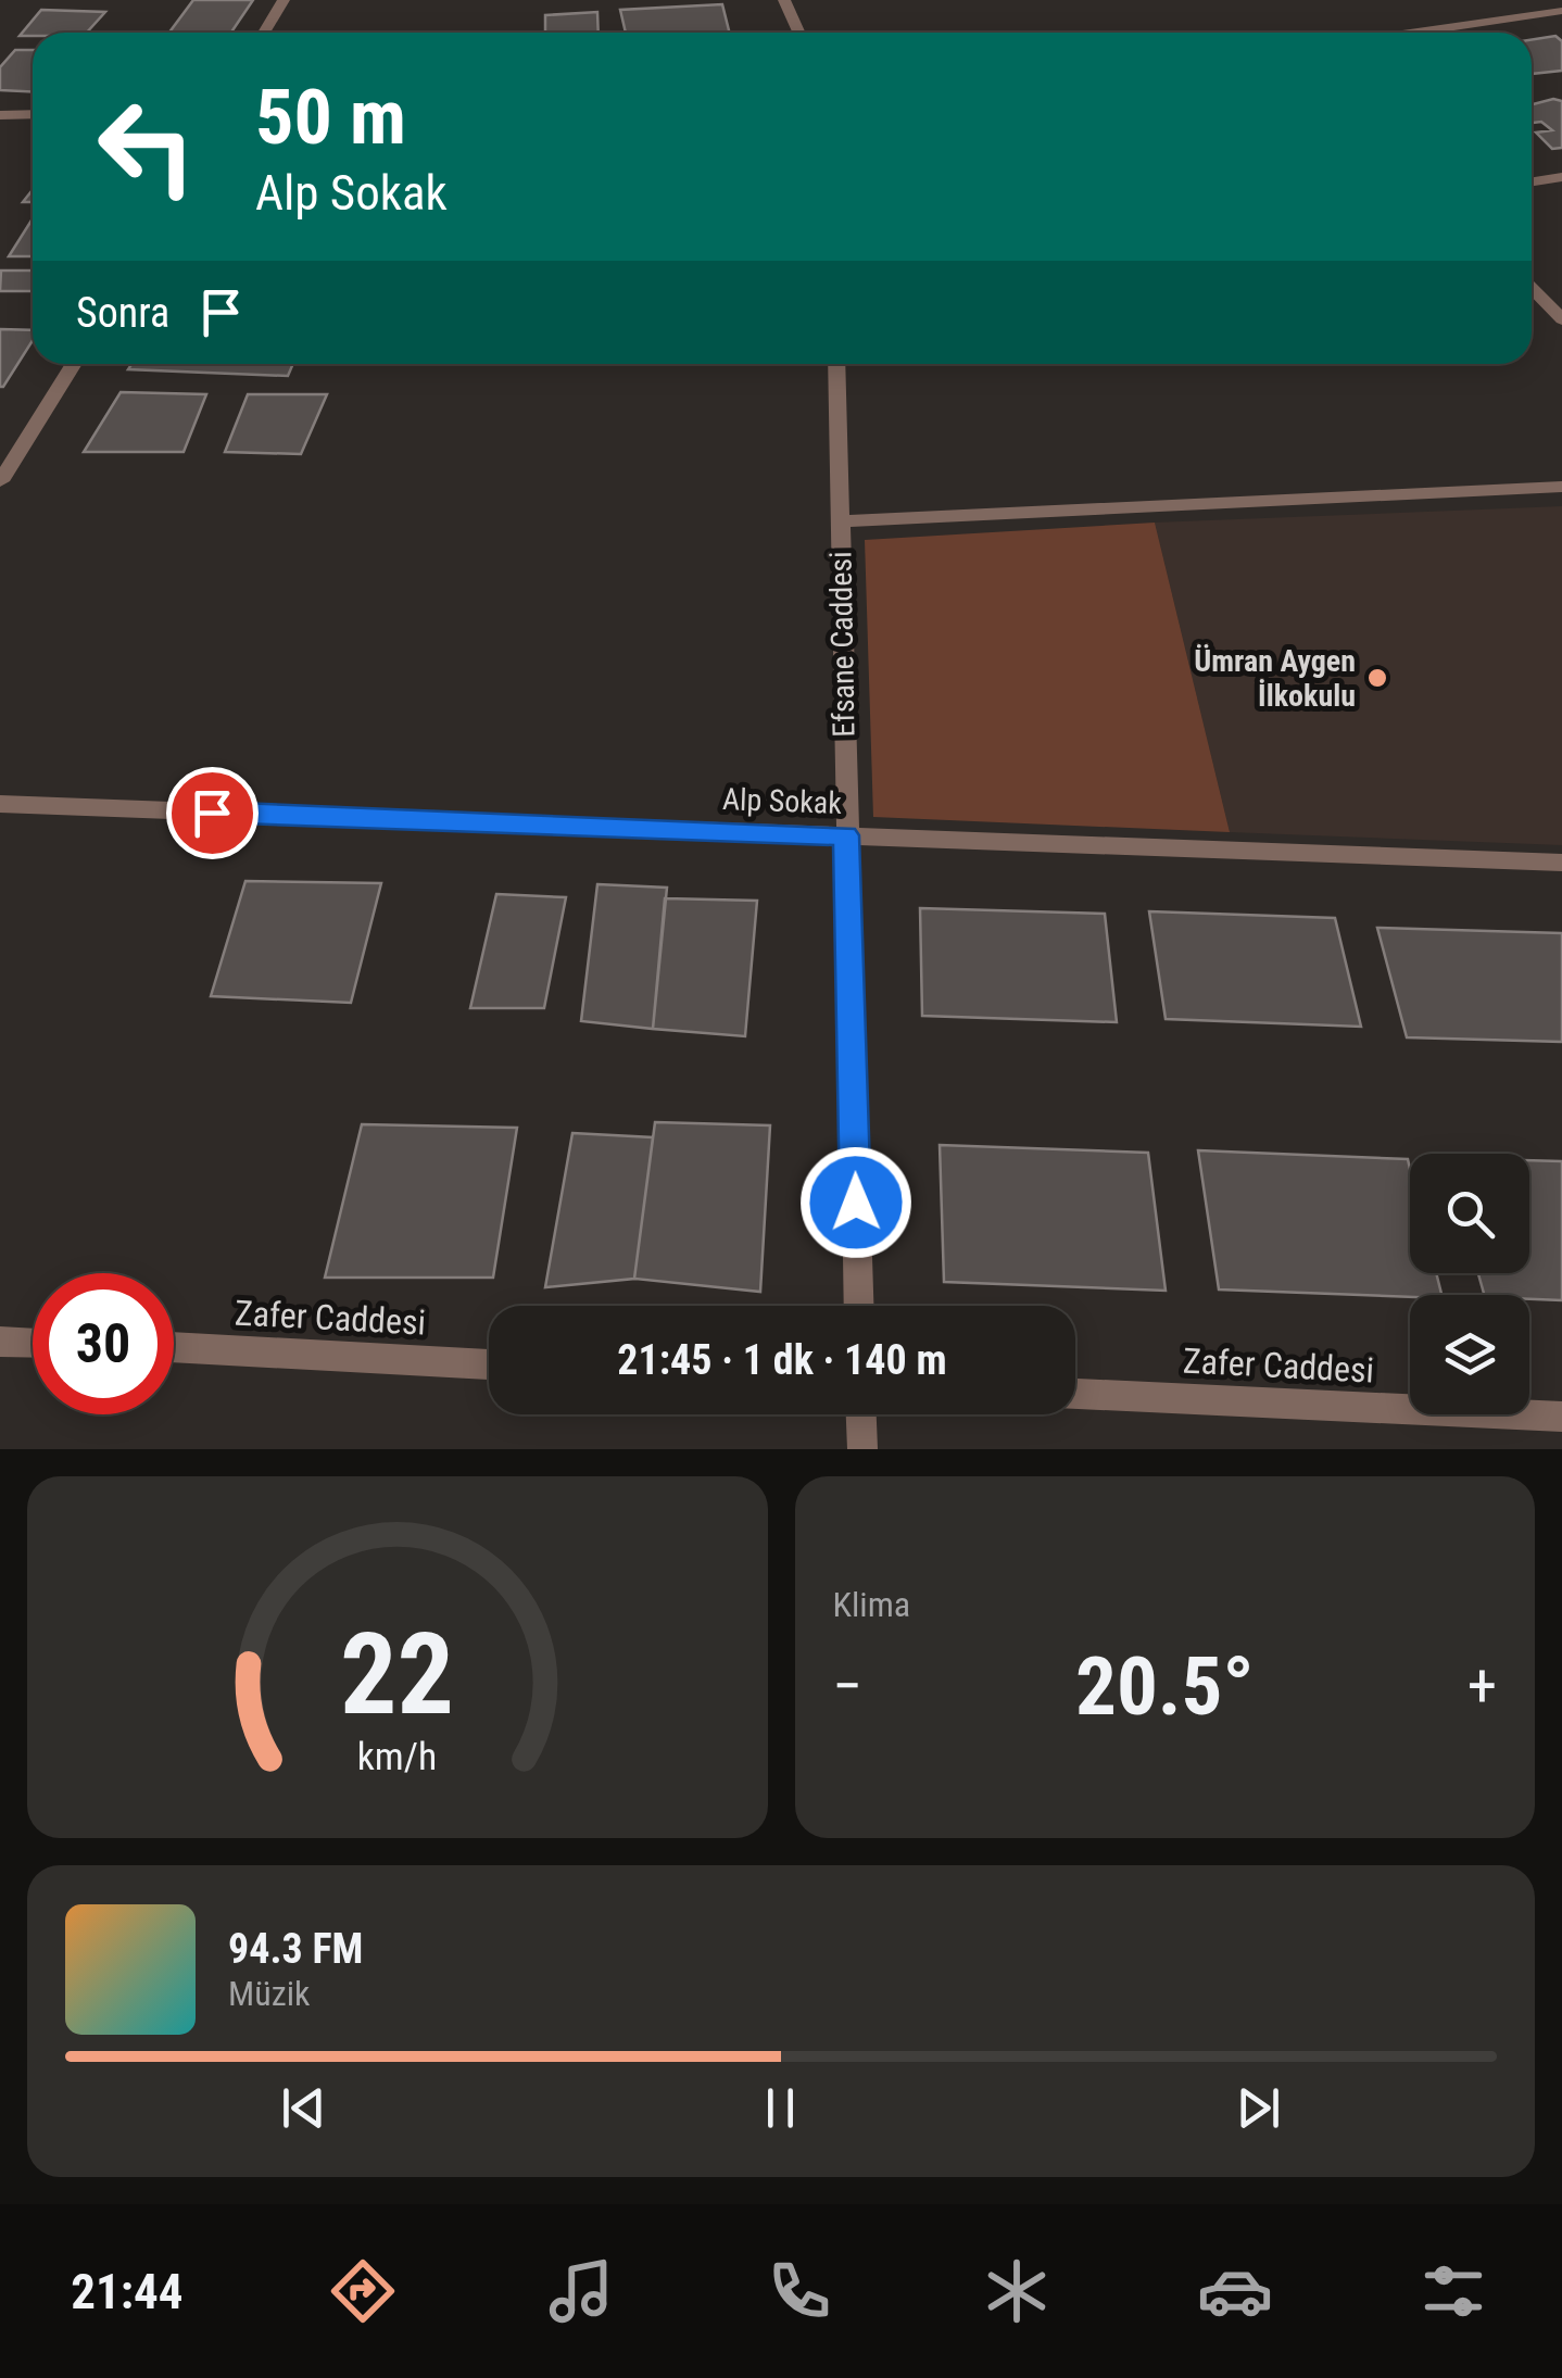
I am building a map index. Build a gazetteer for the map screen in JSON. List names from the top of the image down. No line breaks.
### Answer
{"streets":{"street":["Efsane Caddesi","Alp Sokak","Zafer Caddesi"]},"crossings":[["Efsane Caddesi","Alp Sokak"]],"places":["Ümran Aygen İlkokulu"],"page":{"turn":["50 m","Alp Sokak"],"then":"Sonra","limit":"30","trip":"21:45 · 1 dk · 140 m","tile":"Klima","heat":["−","20.5°","+"],"song":["94.3 FM","Müzik"],"tabs":"21:44","gauge":["22","km/h"]}}
